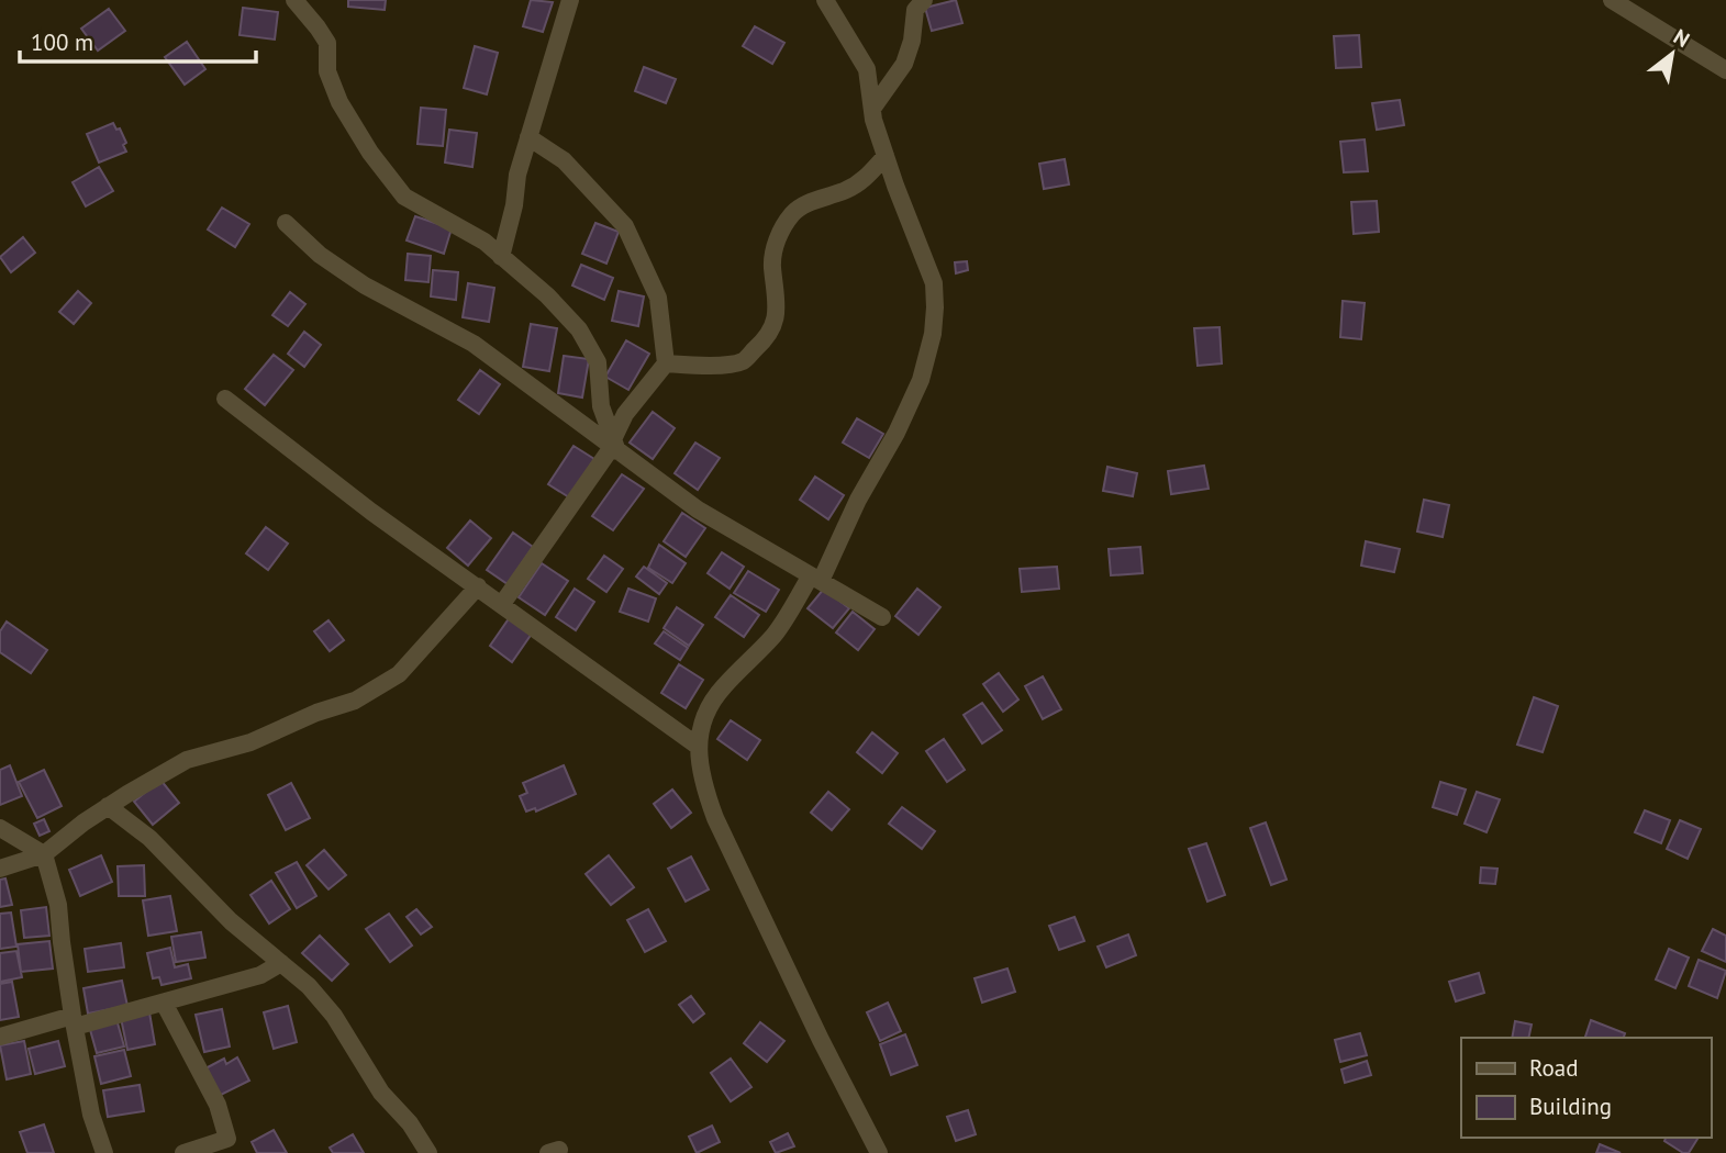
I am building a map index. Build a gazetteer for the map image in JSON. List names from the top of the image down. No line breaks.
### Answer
{"legend":["Road","Building"],"scale_bar":"100 m","north":"top right"}
